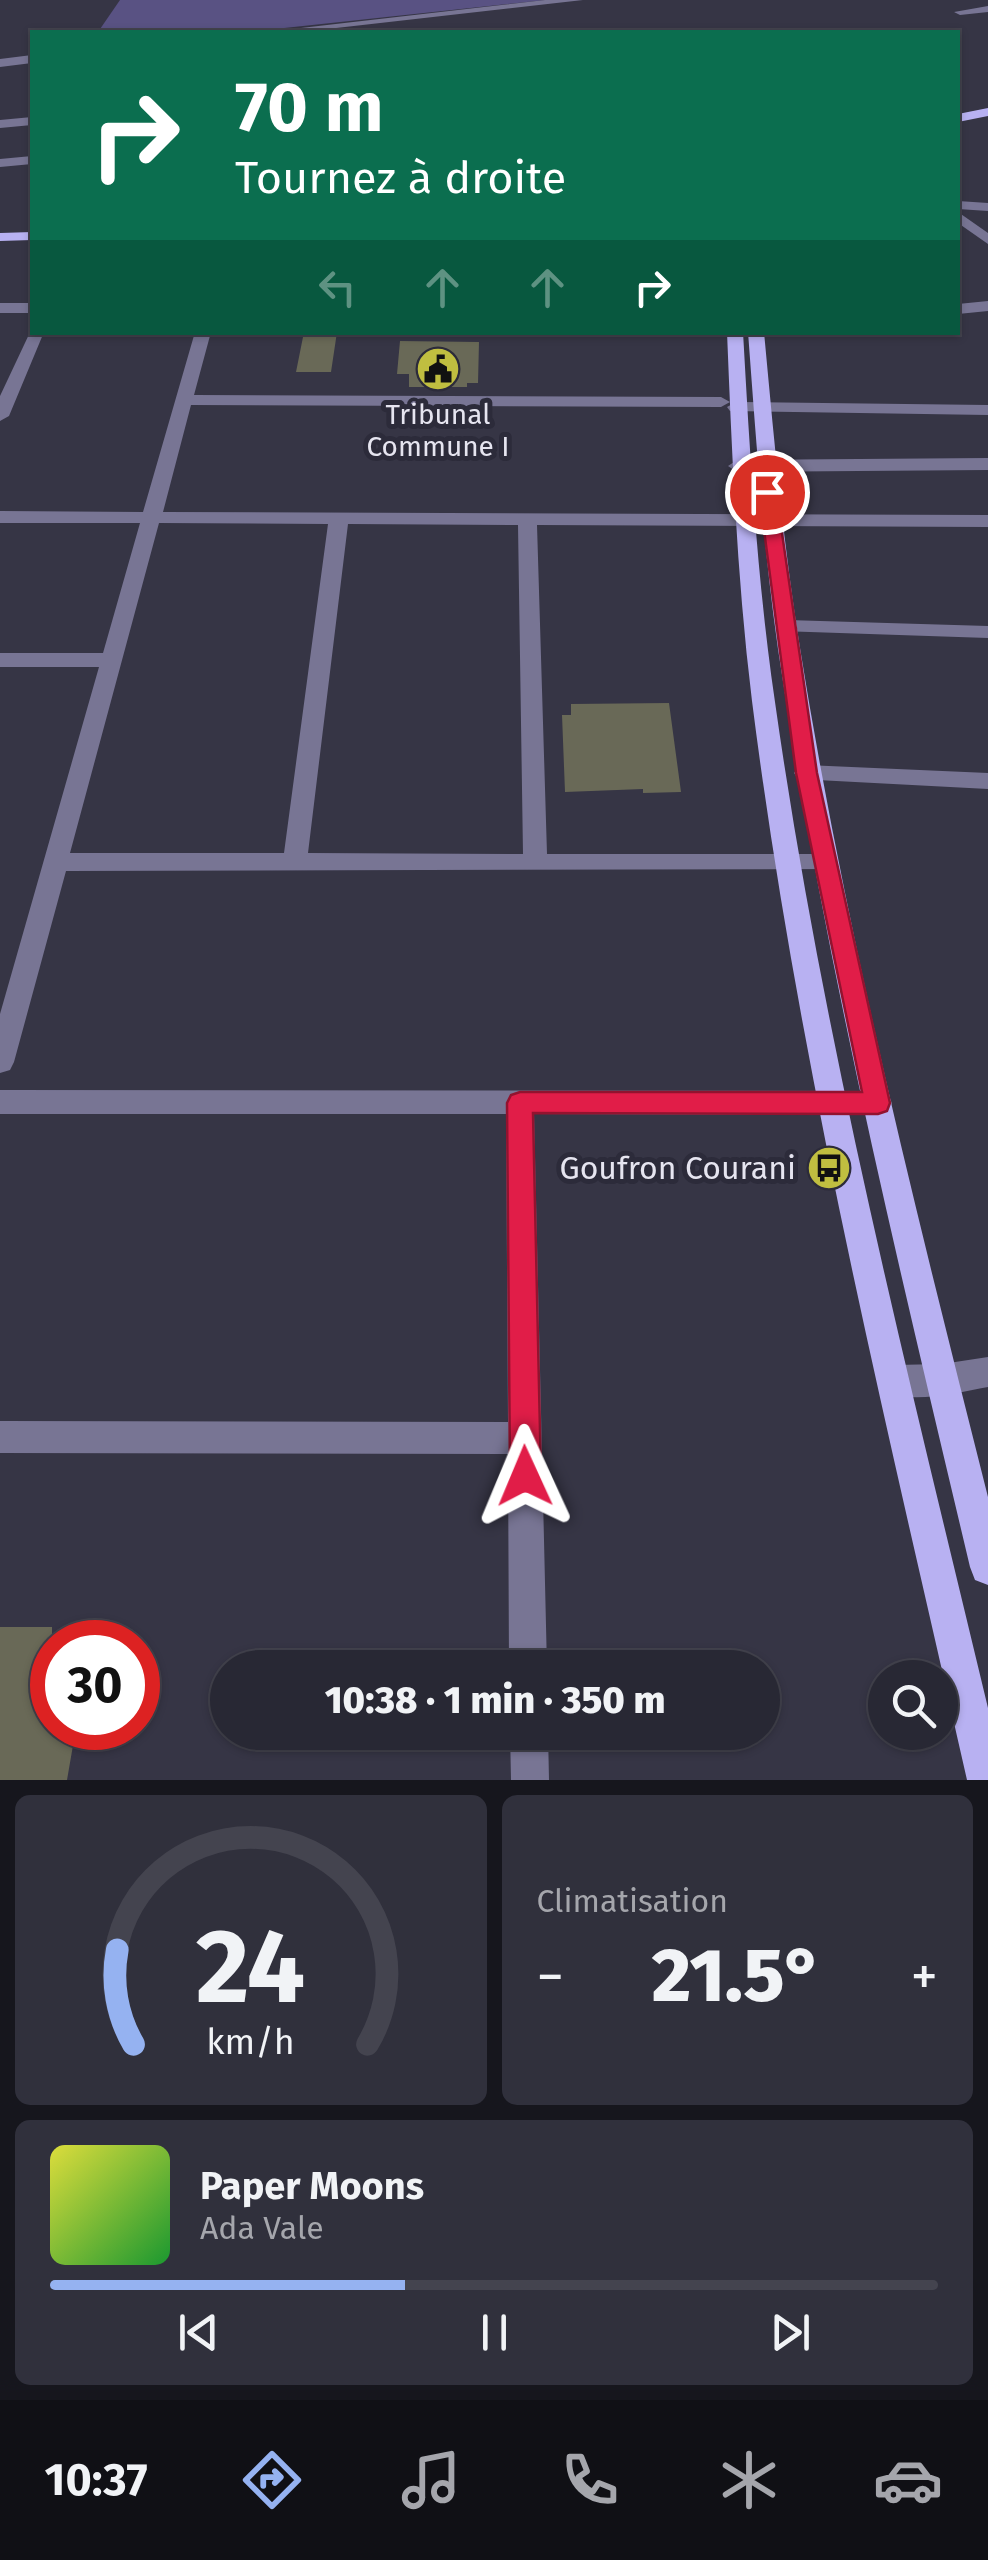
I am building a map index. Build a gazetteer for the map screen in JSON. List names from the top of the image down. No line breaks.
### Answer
{"places":{"public building":["Tribunal Commune I"],"bus stop":["Goufron Courani"]},"page":{"turn":["70 m","Tournez à droite"],"limit":"30","trip":"10:38 · 1 min · 350 m","tile":"Climatisation","heat":["−","21.5°","+"],"song":["Paper Moons","Ada Vale"],"tabs":"10:37","gauge":["24","km/h"]}}
